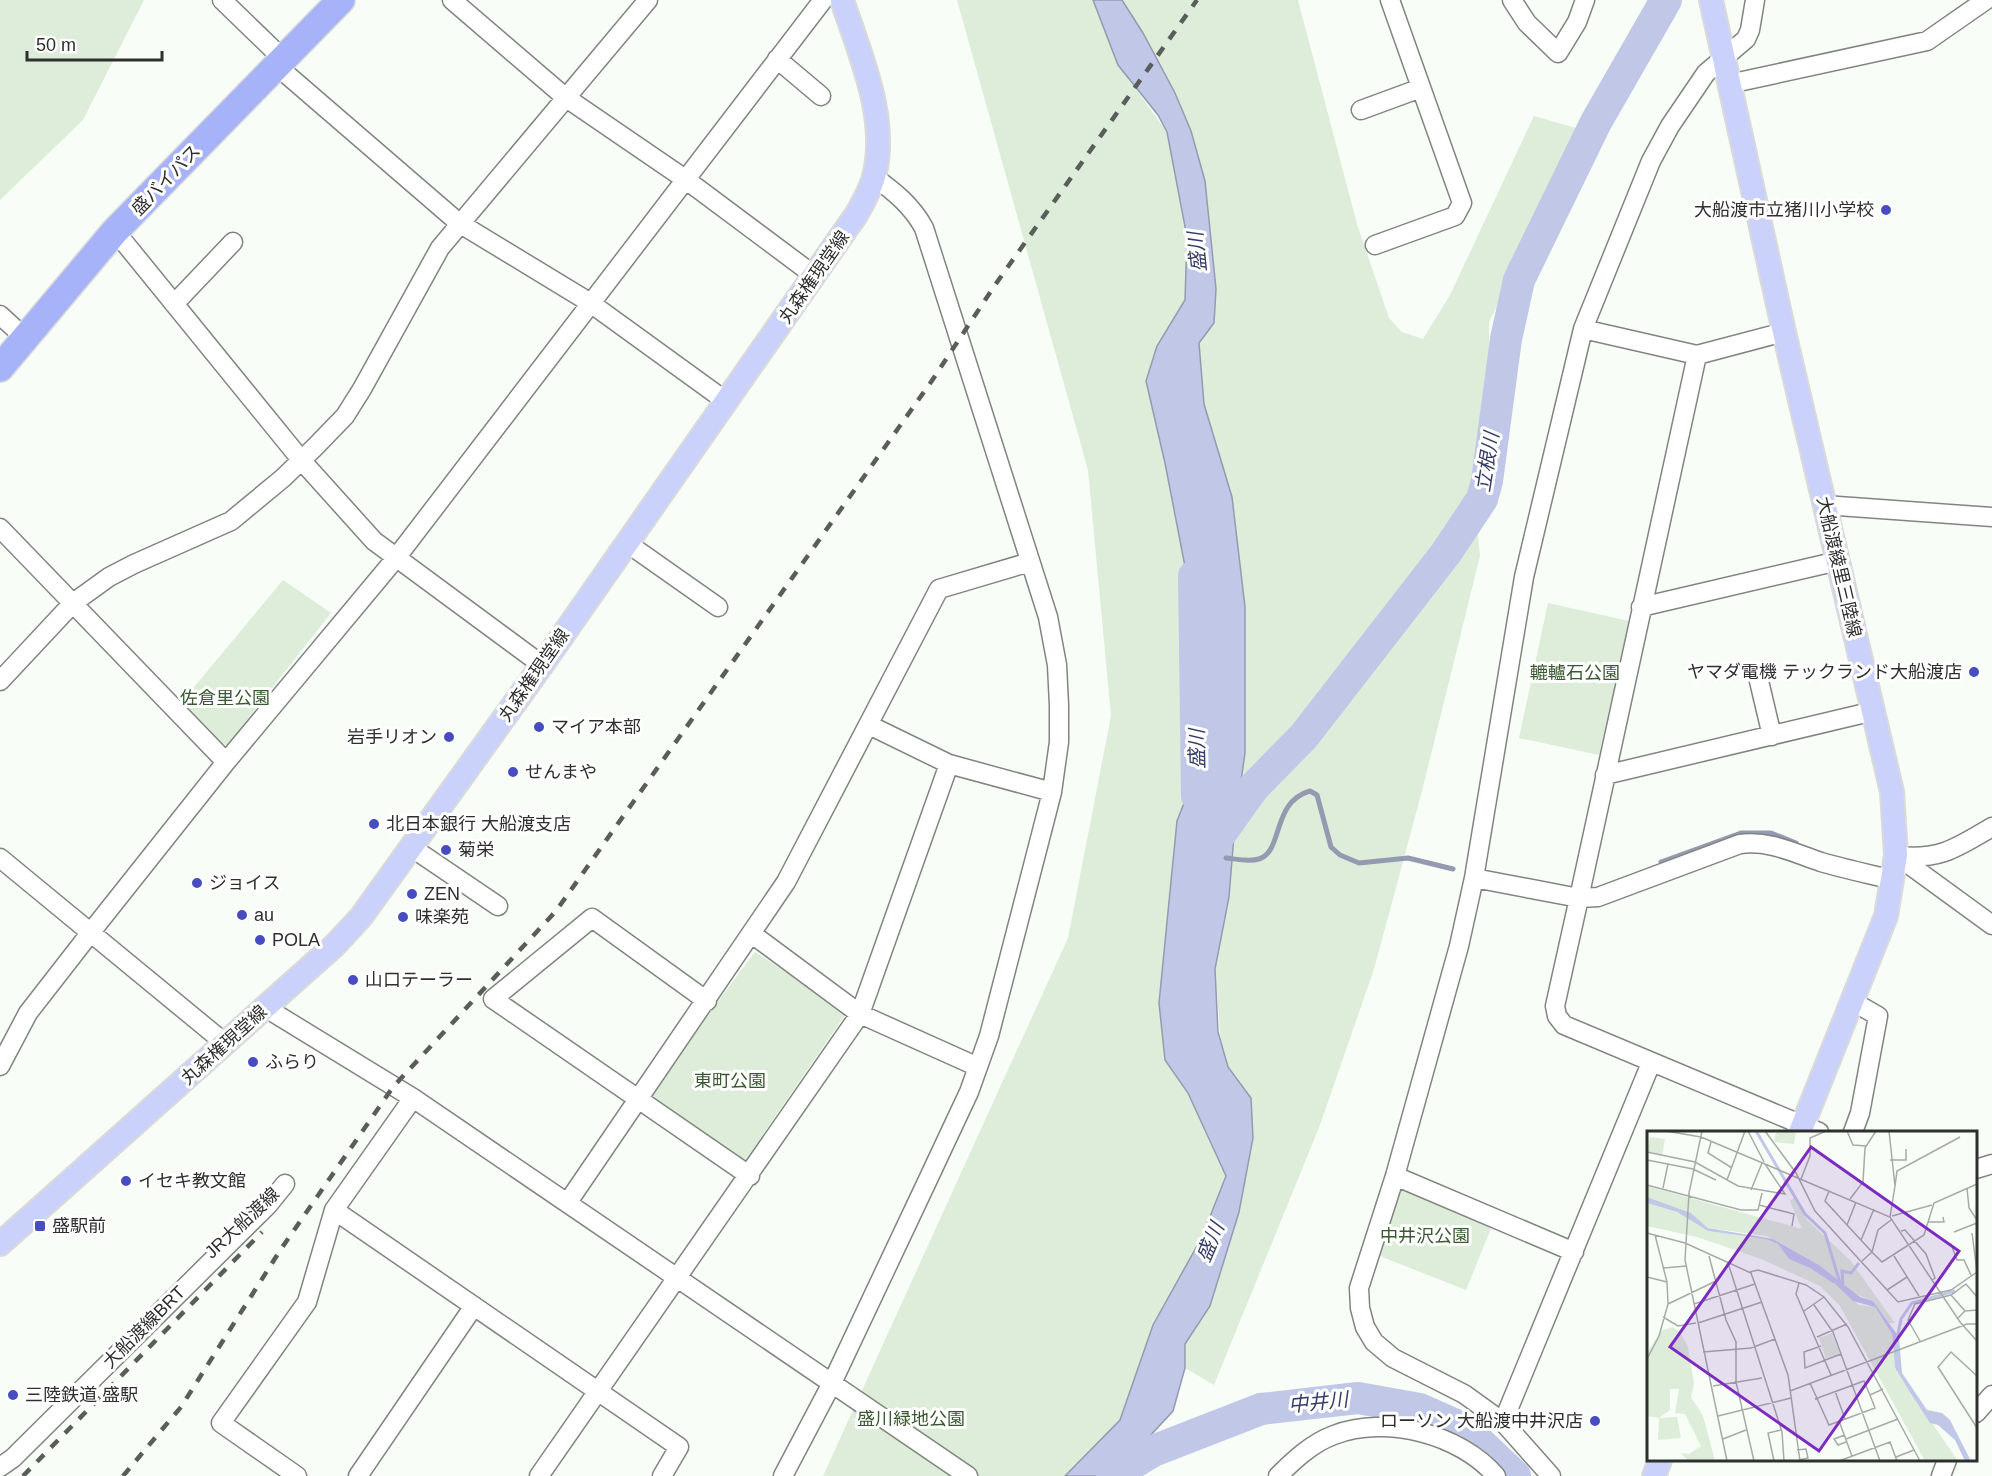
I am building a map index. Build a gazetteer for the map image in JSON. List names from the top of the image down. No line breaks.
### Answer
{"streets":{"highway":["盛バイパス"],"main road":["丸森権現堂線","大船渡綾里三陸線"],"street":["JR大船渡線","大船渡線BRT"]},"crossings":[["JR大船渡線","大船渡線BRT"]],"water":["盛川","立根川","中井川"],"parks":["轆轤石公園","佐倉里公園","東町公園","中井沢公園","盛川緑地公園"],"places":{"other":["大船渡市立猪川小学校","ヤマダ電機 テックランド大船渡店","マイア本部","岩手リオン","せんまや","北日本銀行 大船渡支店","菊栄","ジョイス","ZEN","au","味楽苑","POLA","山口テーラー","ふらり","イセキ教文館","三陸鉄道 盛駅","ローソン 大船渡中井沢店"],"transit":["盛駅前"]},"scale_bar":"50 m"}
